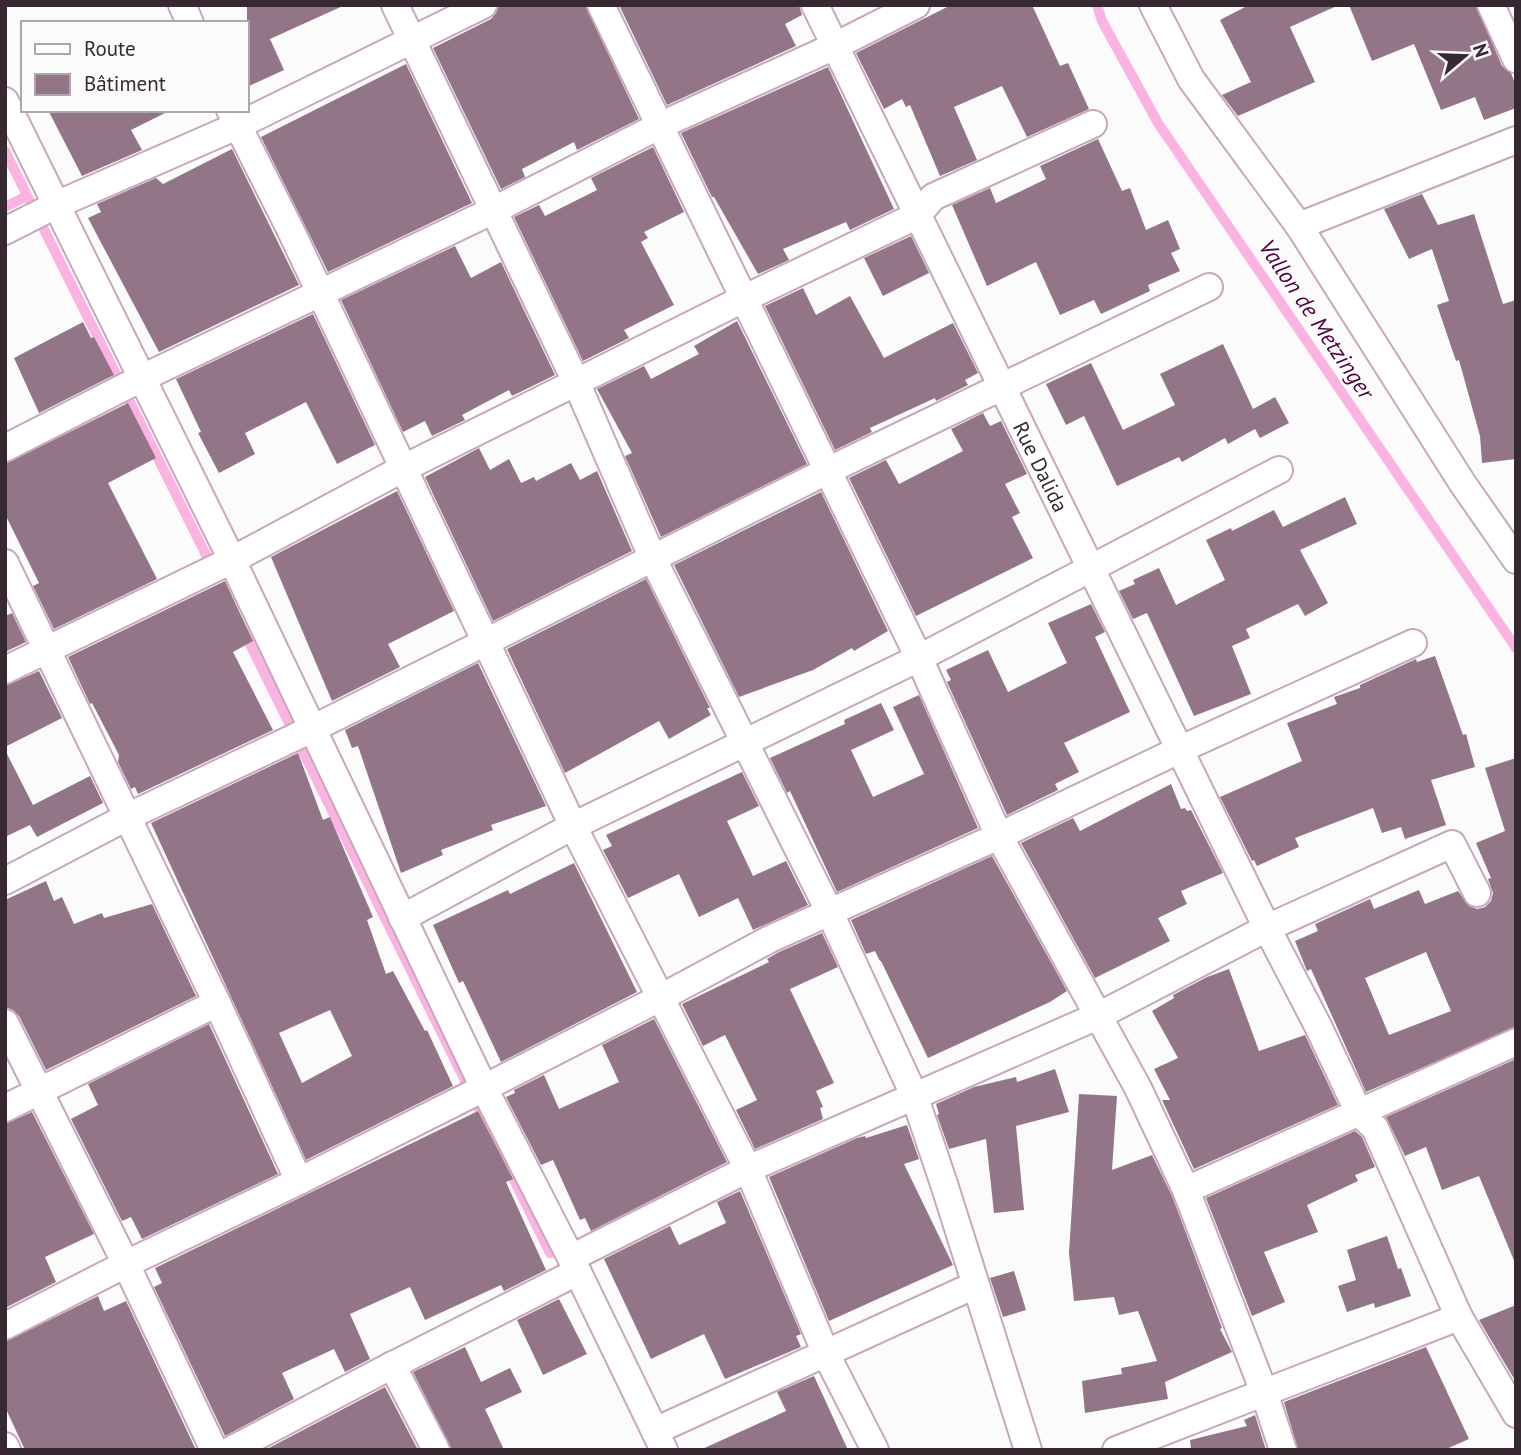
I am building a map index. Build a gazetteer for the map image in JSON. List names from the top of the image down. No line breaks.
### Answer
{"streets":{"street":["Rue Dalida"]},"water":["Vallon de Metzinger"],"legend":["Route","Bâtiment"],"north":"right"}
